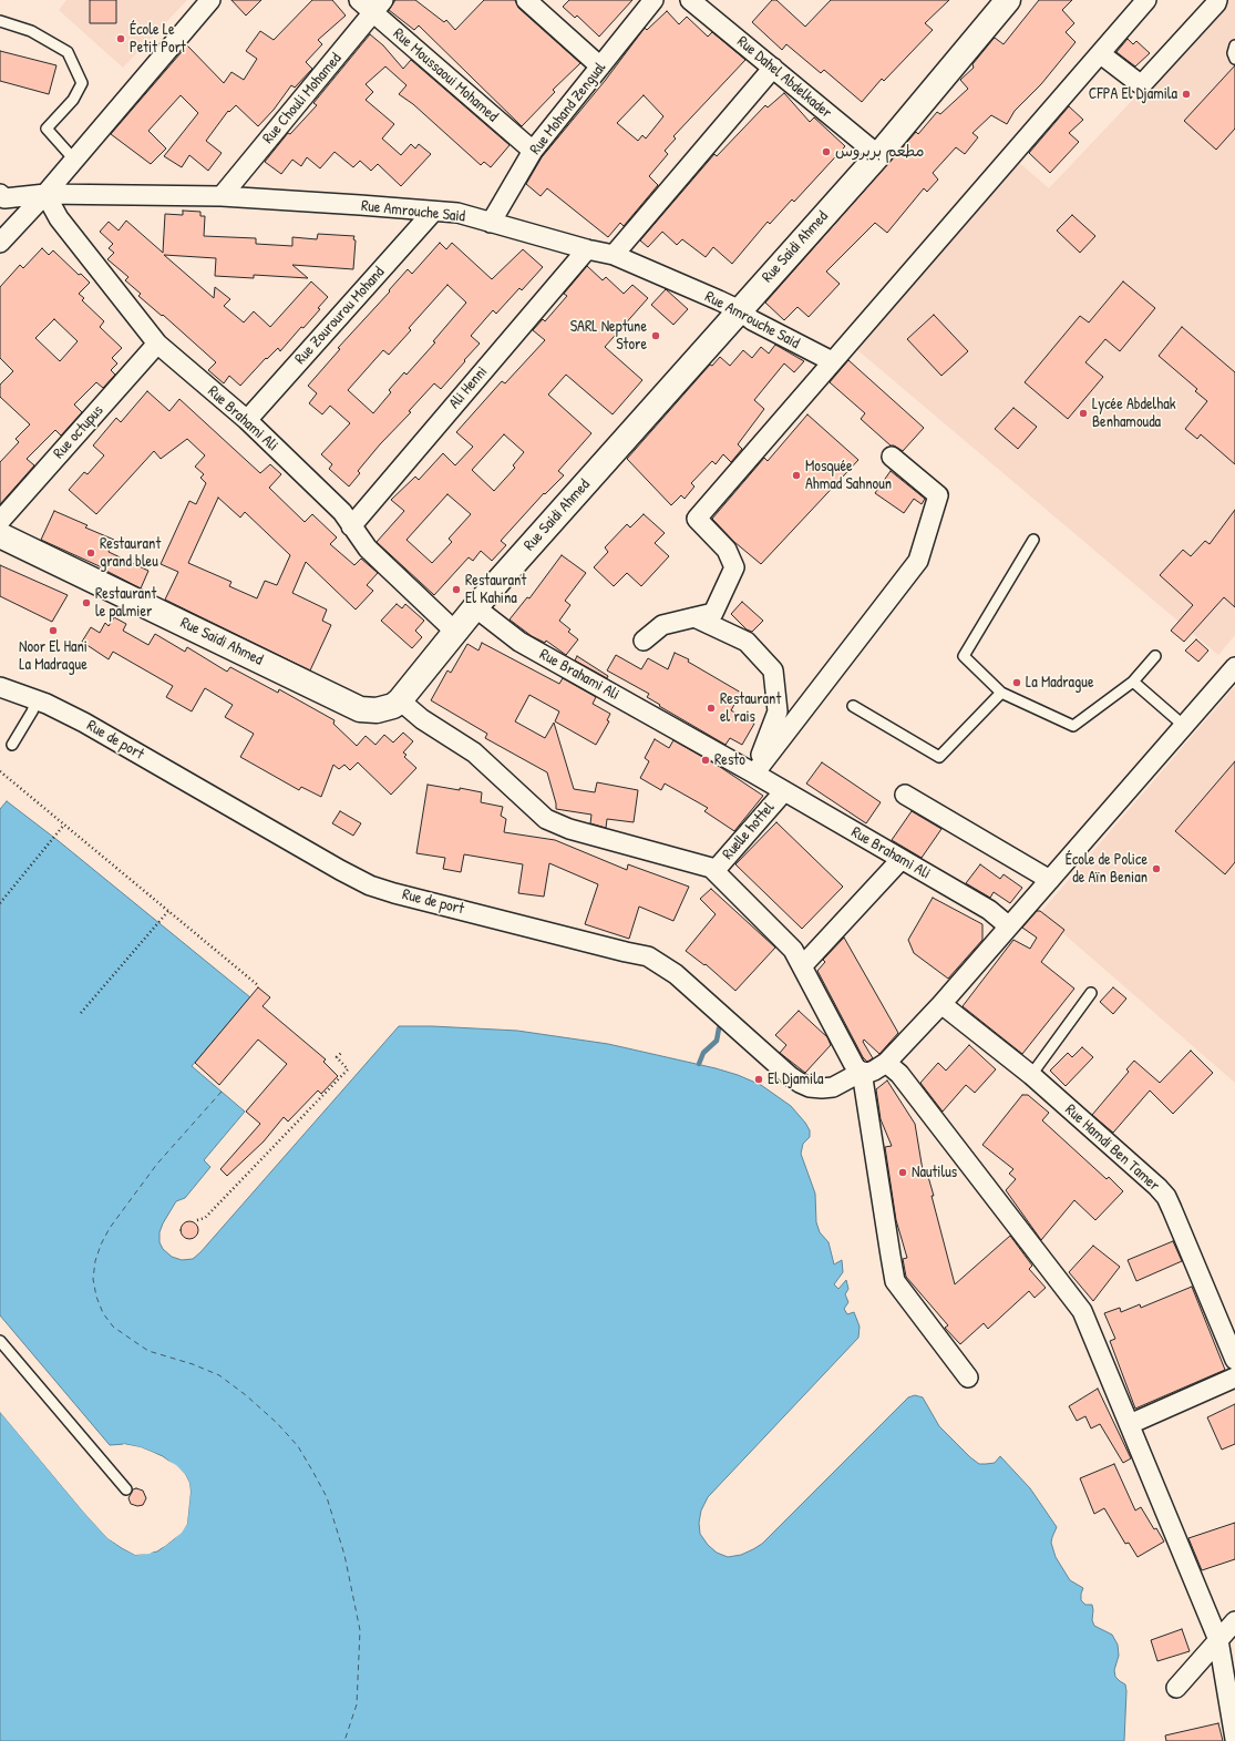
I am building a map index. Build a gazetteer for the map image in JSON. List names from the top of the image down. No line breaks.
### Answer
{"streets":{"street":["Rue Moussaoui Mohamed","Rue Dahel Abdelkader","Rue Chouli Mohamed","Rue Mohand Zengual","Rue Amrouche Said","Rue Saidi Ahmed","Rue Zourourou Mohand","Ali Henni","Rue Brahami Ali","Rue octupus","Rue de port","Ruelle hottel","Rue Hamdi Ben Tamer"]},"crossings":[["Rue Moussaoui Mohamed","Rue Chouli Mohamed"],["Rue Moussaoui Mohamed","Rue Mohand Zengual"],["Rue Dahel Abdelkader","Rue Saidi Ahmed"],["Rue Chouli Mohamed","Rue Amrouche Said"],["Rue Mohand Zengual","Rue Amrouche Said"],["Rue Amrouche Said","Rue Saidi Ahmed"],["Rue Amrouche Said","Rue Zourourou Mohand"],["Rue Amrouche Said","Ali Henni"],["Rue Amrouche Said","Rue Brahami Ali"],["Rue Saidi Ahmed","Rue Brahami Ali"],["Rue Zourourou Mohand","Rue Brahami Ali"],["Ali Henni","Rue Brahami Ali"],["Rue Brahami Ali","Rue octupus"],["Rue Brahami Ali","Ruelle hottel"]],"places":["École Le Petit Port","CFPA El Djamila","مطعم بربروس","SARL Neptune Store","Lycée Abdelhak Benhamouda","Mosquée Ahmad Sahnoun","Restaurant grand bleu","Restaurant El Kahina","Restaurant le palmier","Noor El Hani La Madrague","La Madrague","Restaurant el rais","Resto","École de Police de Aïn Benian","El Djamila","Nautilus"]}
